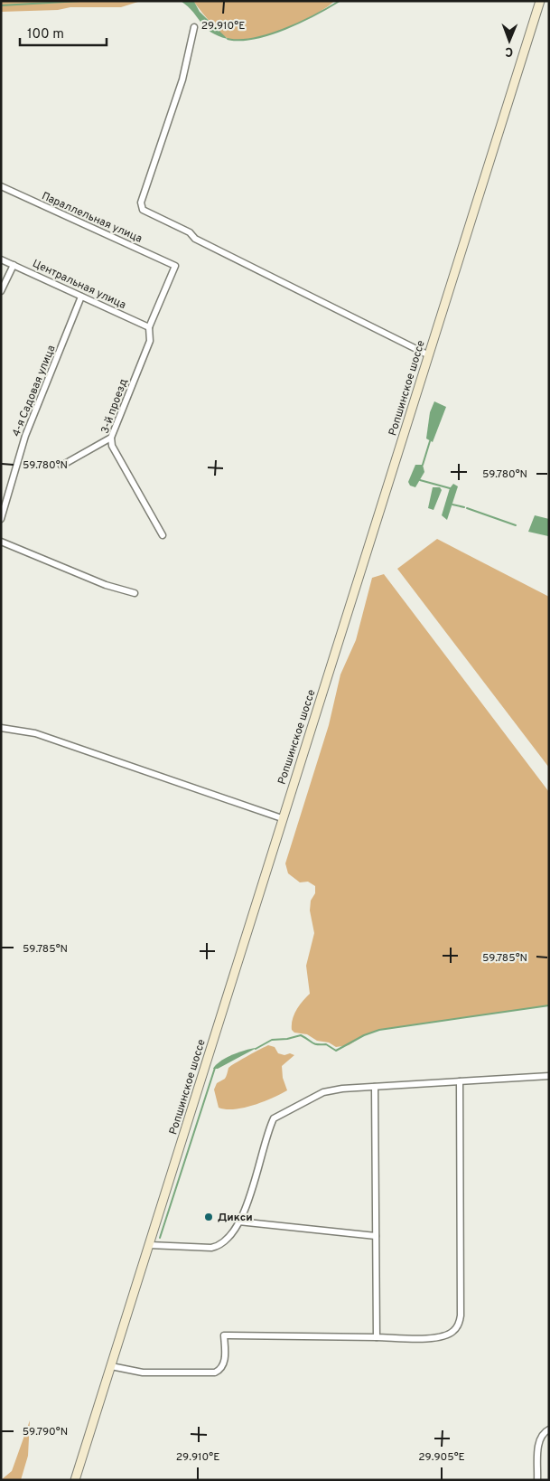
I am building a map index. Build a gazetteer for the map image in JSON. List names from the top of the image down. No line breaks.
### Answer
{"streets":{"main road":["Ропшинское шоссе"],"street":["Параллельная улица","Центральная улица","4-я Садовая улица","3-й проезд"]},"crossings":[["Параллельная улица","3-й проезд"],["Центральная улица","4-я Садовая улица"],["Центральная улица","3-й проезд"]],"places":["Дикси"],"scale_bar":"100 m","north":"bottom","coordinates":["29.910°E","59.780°N","59.785°N","59.790°N","29.905°E"]}
